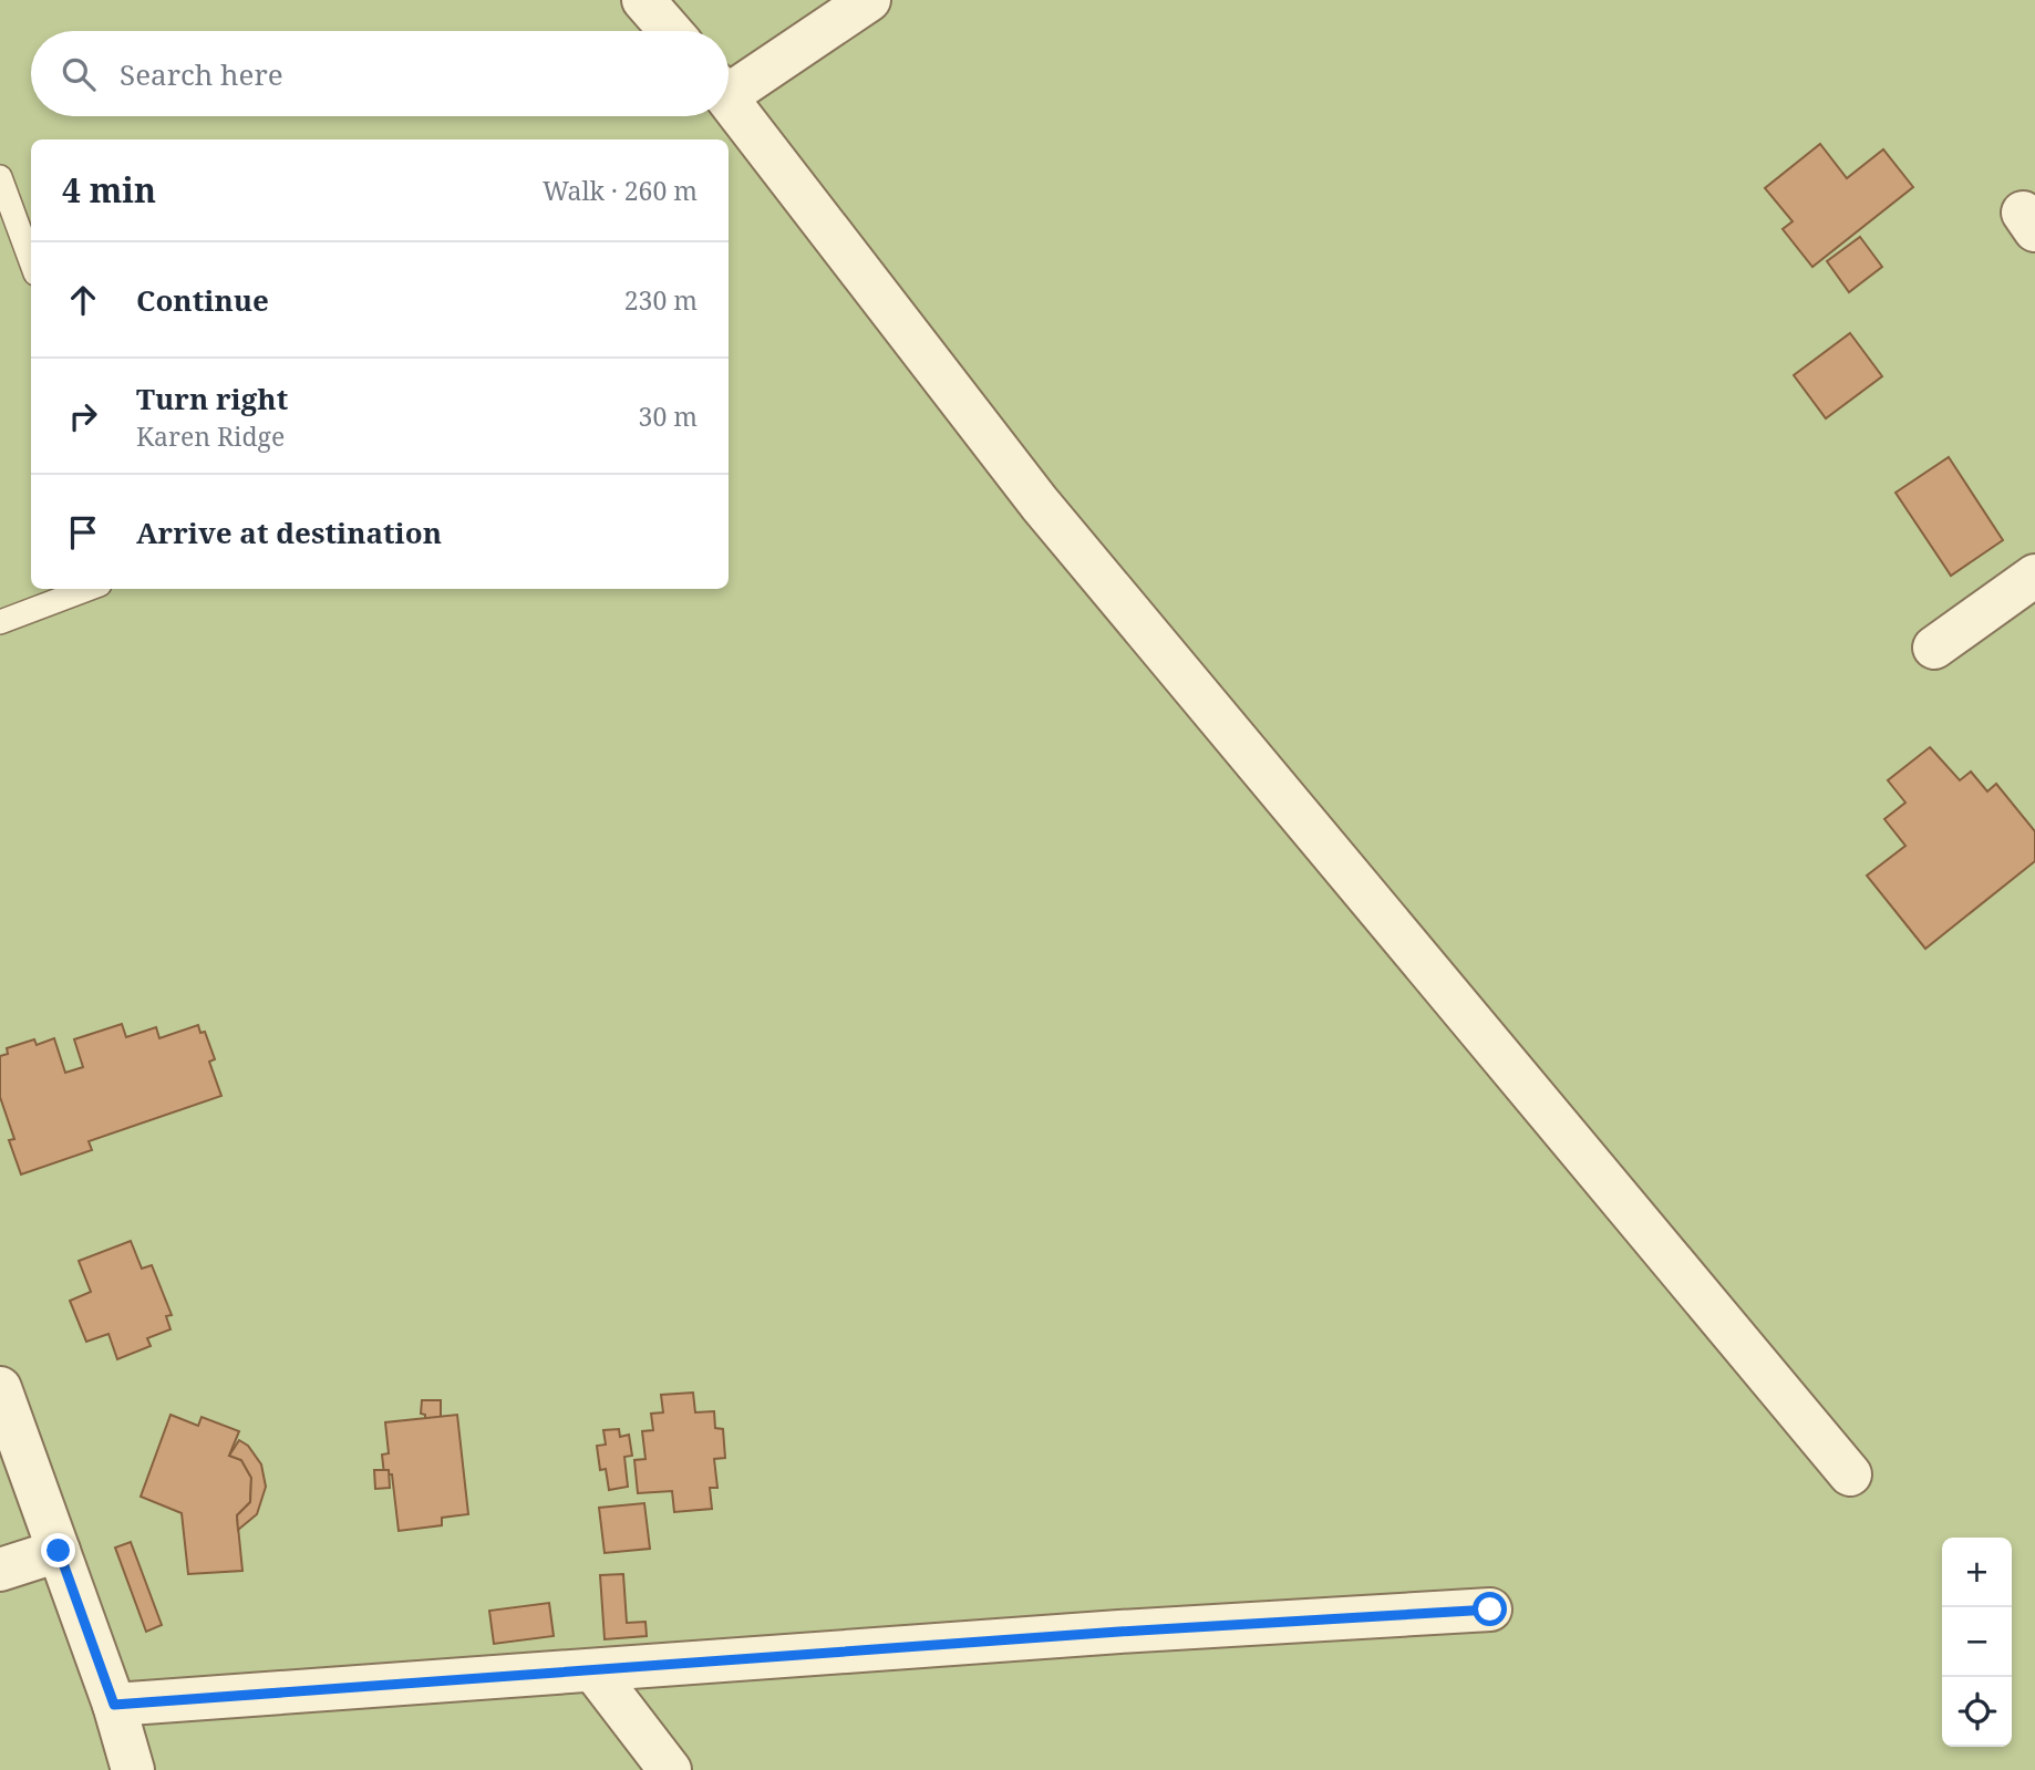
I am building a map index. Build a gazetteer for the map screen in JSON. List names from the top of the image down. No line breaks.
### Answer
{"page":{"search":"Search here","heading":["4 min","Walk · 260 m"],"list":[["Continue","230 m"],["Turn right","Karen Ridge","30 m"],"Arrive at destination"],"map_buttons":["+","−"]}}
